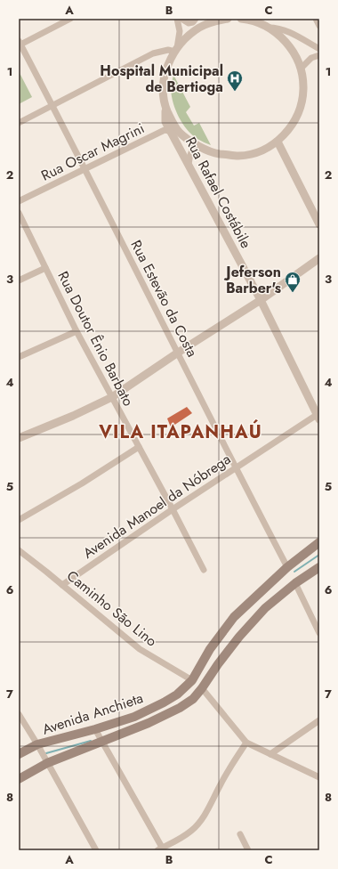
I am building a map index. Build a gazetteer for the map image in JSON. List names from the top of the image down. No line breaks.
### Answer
{"streets":{"main road":["Avenida Anchieta"],"street":["Rua Oscar Magrini","Rua Rafael Costábile","Rua Estevão da Costa","Rua Doutor Ênio Barbato","Avenida Manoel da Nóbrega","Caminho São Lino"]},"crossings":[["Rua Oscar Magrini","Rua Rafael Costábile"],["Rua Oscar Magrini","Rua Estevão da Costa"],["Rua Rafael Costábile","Avenida Manoel da Nóbrega"],["Rua Estevão da Costa","Avenida Manoel da Nóbrega"],["Rua Estevão da Costa","Avenida Anchieta"],["Rua Doutor Ênio Barbato","Avenida Manoel da Nóbrega"],["Avenida Manoel da Nóbrega","Caminho São Lino"],["Caminho São Lino","Avenida Anchieta"]],"districts":["VILA ITAPANHAÚ"],"places":{"hospital":["Hospital Municipal de Bertioga"],"shop":["Jeferson Barber's"]},"grid":{"columns":["A","B","C"],"rows":["1","2","3","4","5","6","7","8"]}}
